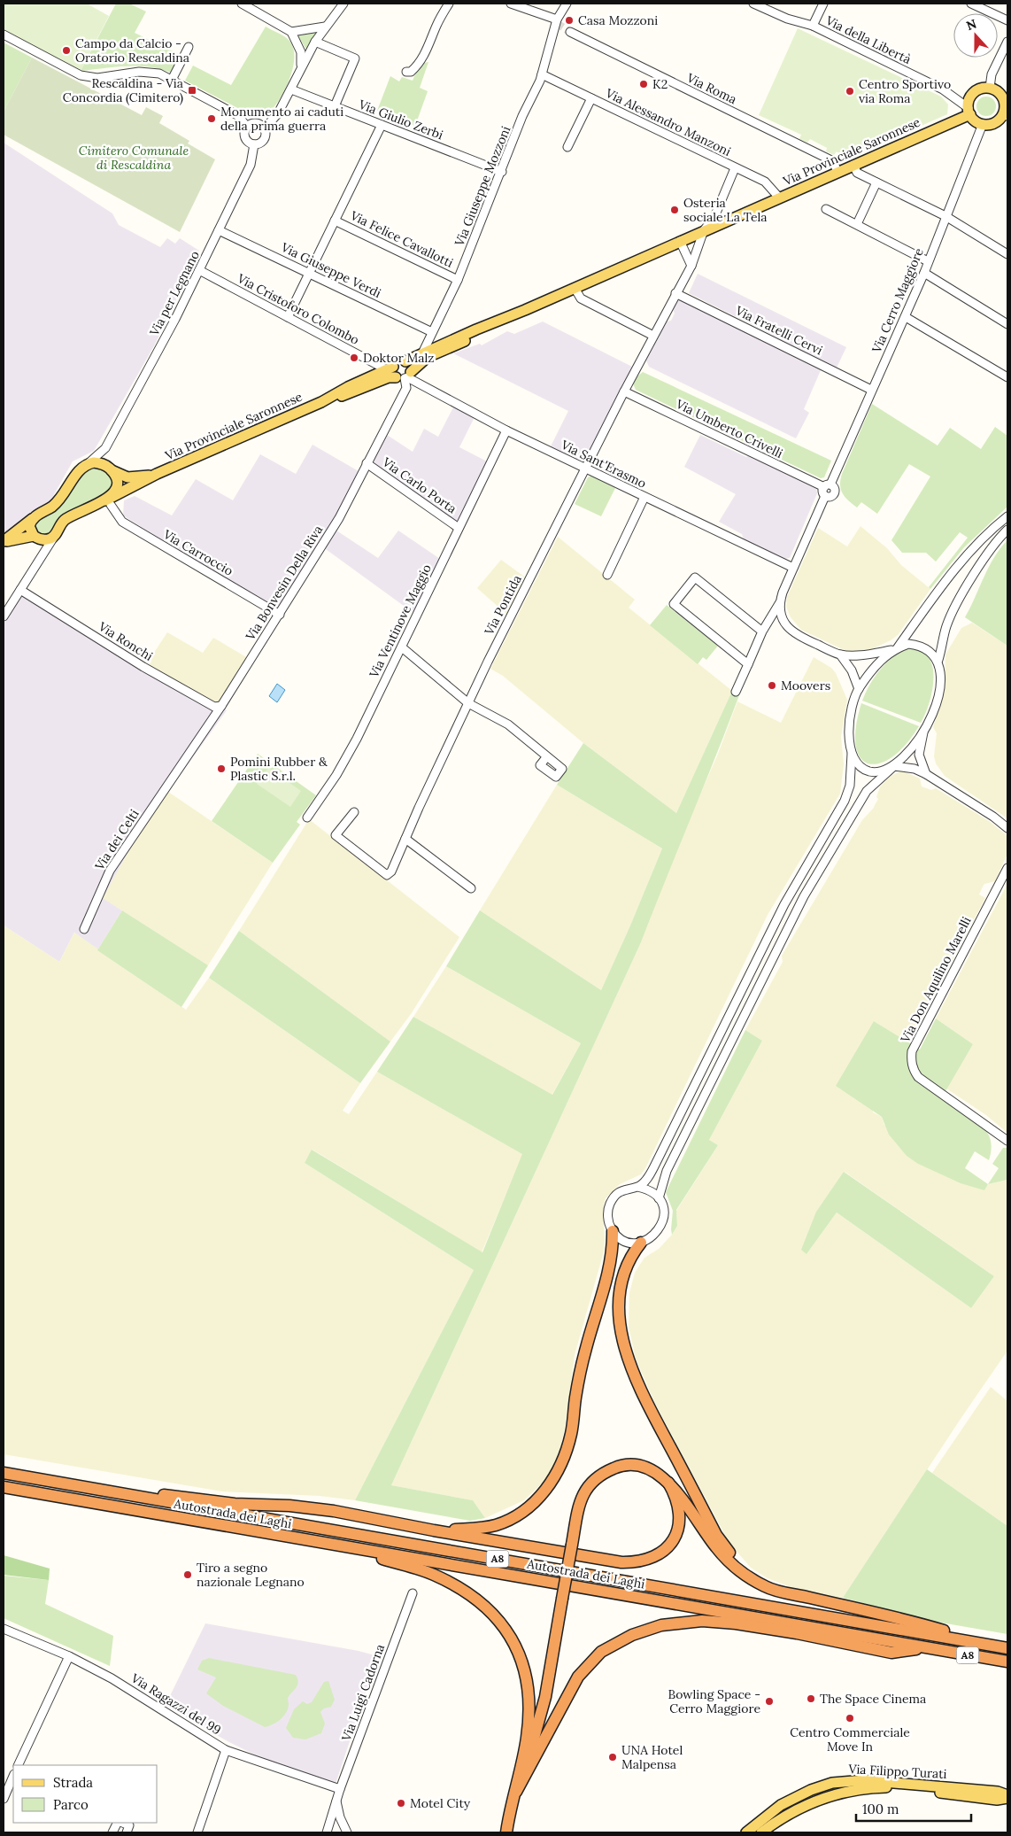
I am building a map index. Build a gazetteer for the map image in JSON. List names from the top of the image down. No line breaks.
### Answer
{"streets":{"highway":["Autostrada dei Laghi","A8"],"main road":["Via Provinciale Saronnese","Via Filippo Turati"],"street":["Via della Libertà","Via Roma","Via Giulio Zerbi","Via Alessandro Manzoni","Via Giuseppe Mozzoni","Via Felice Cavallotti","Via Giuseppe Verdi","Via per Legnano","Via Cerro Maggiore","Via Cristoforo Colombo","Via Fratelli Cervi","Via Umberto Crivelli","Via Sant'Erasmo","Via Carlo Porta","Via Carroccio","Via Bonvesin Della Riva","Via Pontida","Via Ventinove Maggio","Via Ronchi","Via dei Celti","Via Don Aquilino Marelli","Via Luigi Cadorna","Via Ragazzi del 99"]},"crossings":[["Via della Libertà","Via Provinciale Saronnese"],["Via della Libertà","Via Cerro Maggiore"],["Via Roma","Via Provinciale Saronnese"],["Via Giulio Zerbi","Via Giuseppe Mozzoni"],["Via Alessandro Manzoni","Via Provinciale Saronnese"],["Via Alessandro Manzoni","Via Giuseppe Mozzoni"],["Via Alessandro Manzoni","Via Pontida"],["Via Provinciale Saronnese","Via Giuseppe Mozzoni"],["Via Provinciale Saronnese","Via per Legnano"],["Via Provinciale Saronnese","Via Cerro Maggiore"],["Via Provinciale Saronnese","Via Cristoforo Colombo"],["Via Provinciale Saronnese","Via Sant'Erasmo"],["Via Provinciale Saronnese","Via Carroccio"],["Via Provinciale Saronnese","Via Bonvesin Della Riva"],["Via Provinciale Saronnese","Via Pontida"],["Via Giuseppe Mozzoni","Via Felice Cavallotti"],["Via Giuseppe Mozzoni","Via Giuseppe Verdi"],["Via Giuseppe Verdi","Via per Legnano"],["Via per Legnano","Via Cristoforo Colombo"],["Via Cerro Maggiore","Via Fratelli Cervi"],["Via Cerro Maggiore","Via Umberto Crivelli"],["Via Cerro Maggiore","Via Sant'Erasmo"],["Via Fratelli Cervi","Via Pontida"],["Via Umberto Crivelli","Via Pontida"],["Via Sant'Erasmo","Via Bonvesin Della Riva"],["Via Sant'Erasmo","Via Pontida"],["Via Sant'Erasmo","Via Ventinove Maggio"],["Via Carlo Porta","Via Bonvesin Della Riva"],["Via Carlo Porta","Via Ventinove Maggio"],["Via Carroccio","Via Bonvesin Della Riva"],["Via Bonvesin Della Riva","Via Ronchi"],["Via Bonvesin Della Riva","Via dei Celti"],["Via Luigi Cadorna","Via Ragazzi del 99"]],"parks":["Cimitero Comunale di Rescaldina"],"places":{"other":["Casa Mozzoni","Campo da Calcio - Oratorio Rescaldina","K2","Centro Sportivo via Roma","Monumento ai caduti della prima guerra","Osteria sociale La Tela","Doktor Malz","Moovers","Pomini Rubber & Plastic S.r.l.","Tiro a segno nazionale Legnano","The Space Cinema","Bowling Space - Cerro Maggiore","Centro Commerciale Move In","UNA Hotel Malpensa","Motel City"],"transit":["Rescaldina - Via Concordia (Cimitero)"]},"legend":["Strada","Parco"],"scale_bar":"100 m","north":"top"}
